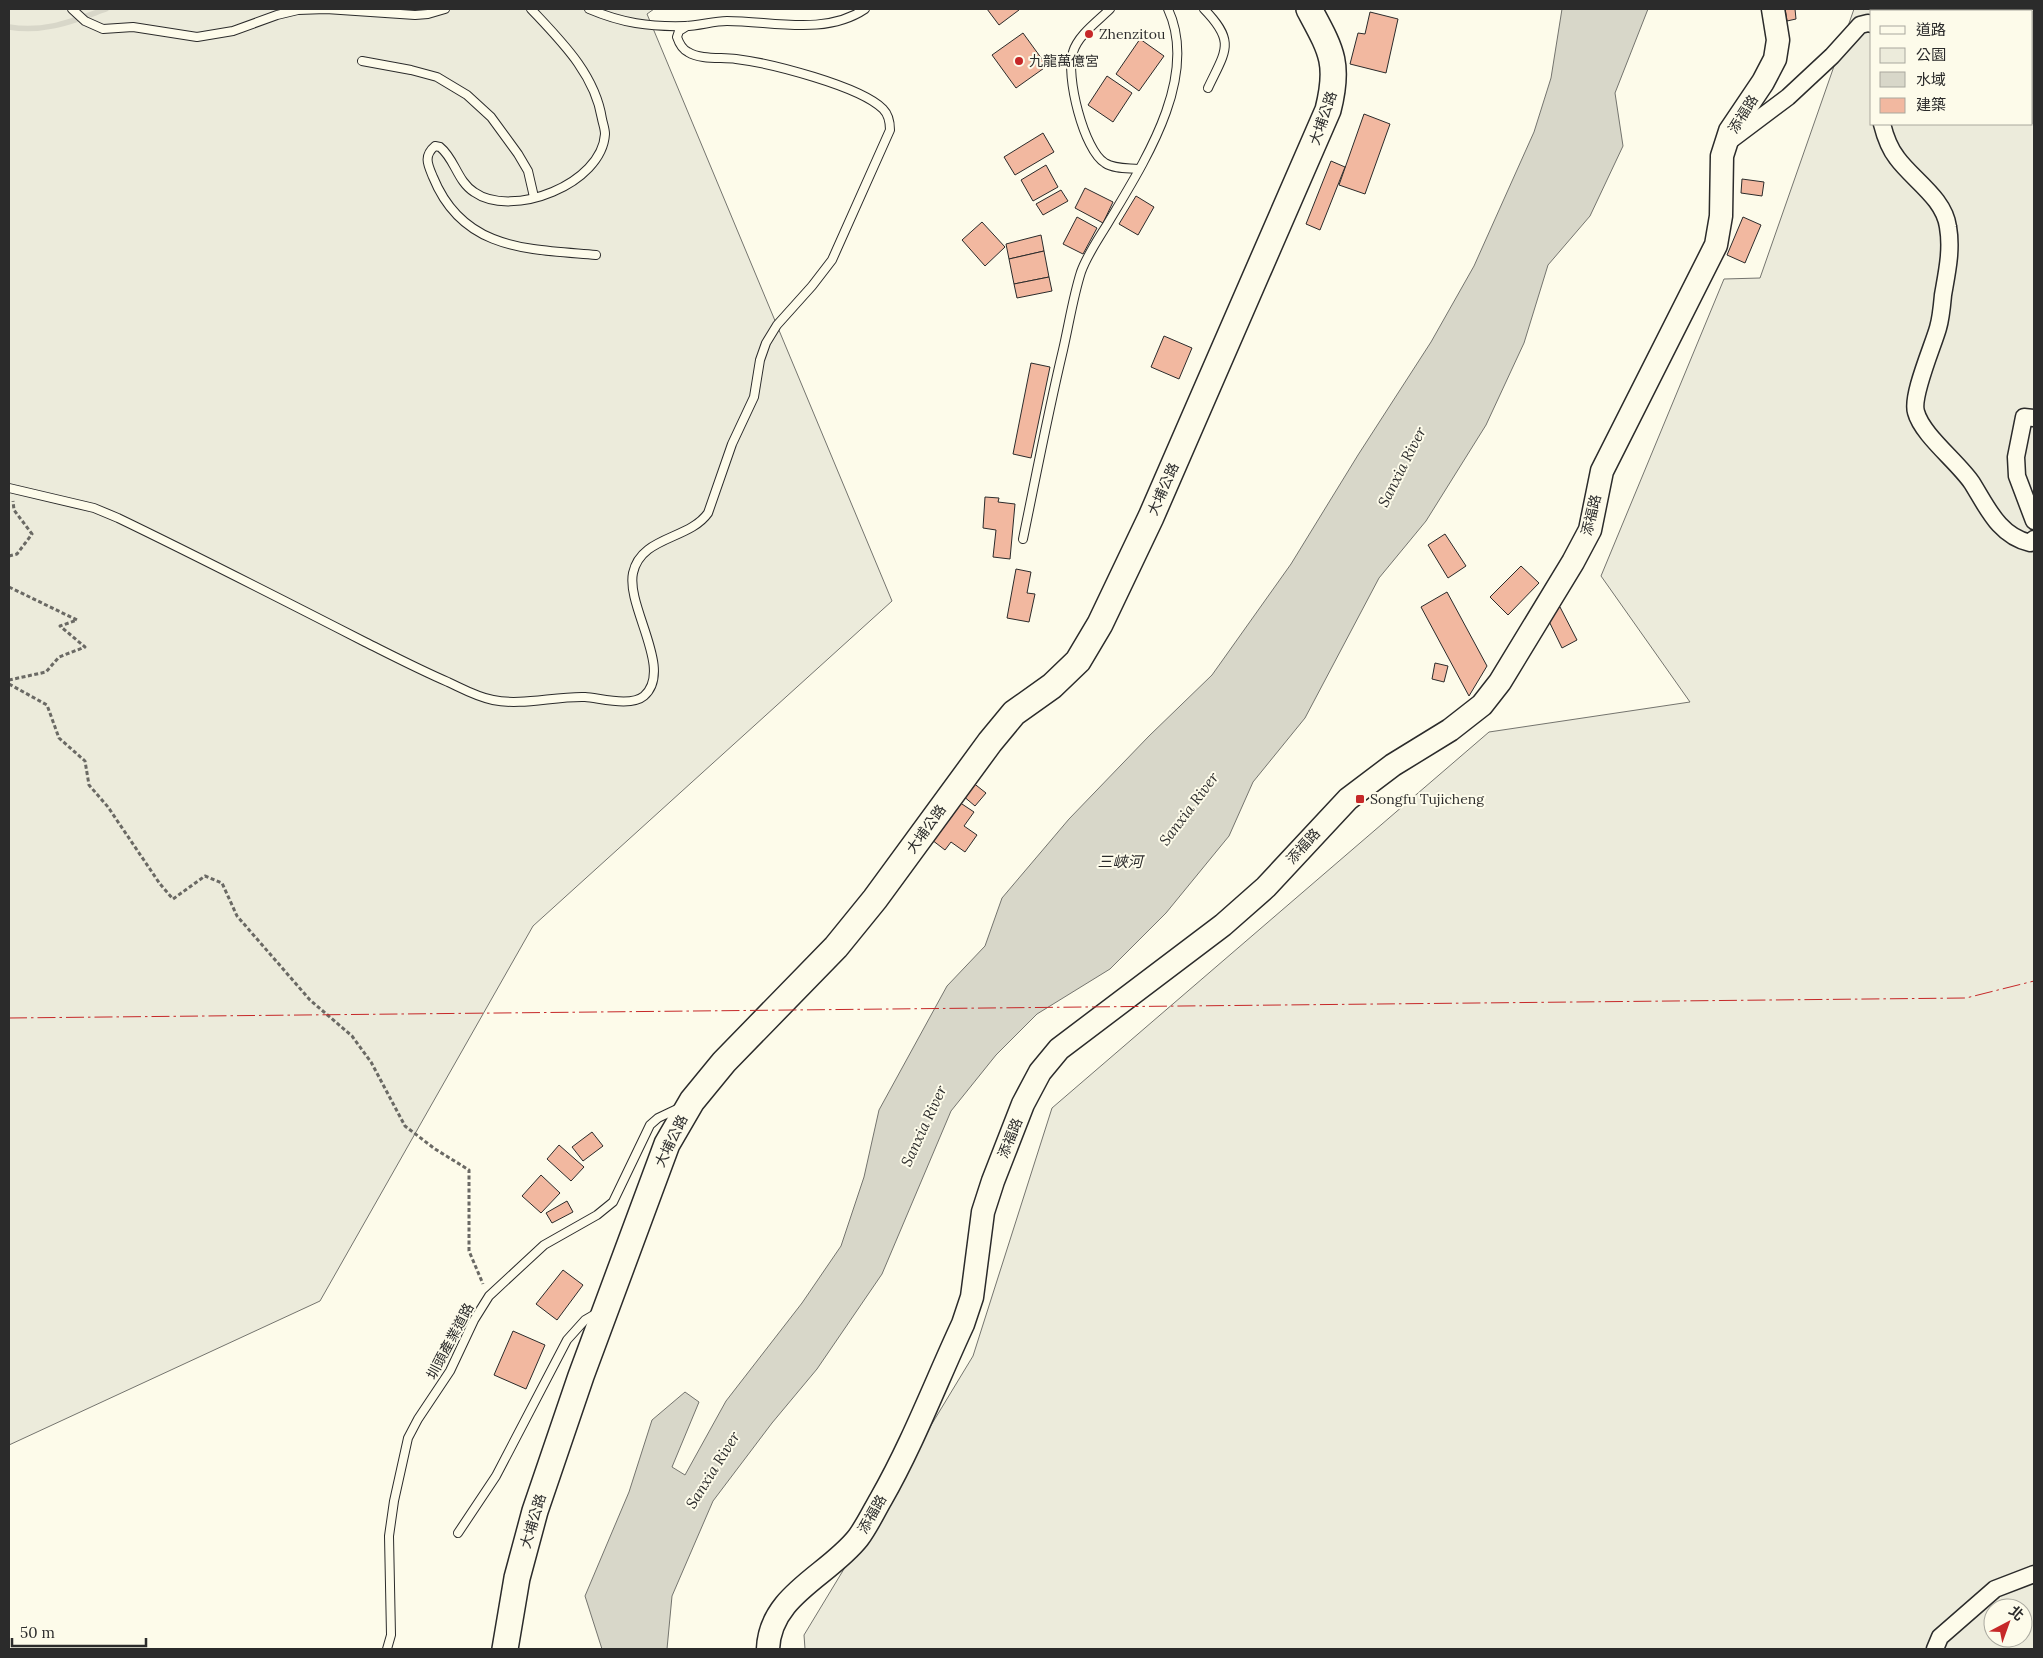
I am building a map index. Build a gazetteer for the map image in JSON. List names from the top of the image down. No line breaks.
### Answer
{"streets":{"main road":["大埔公路"],"street":["添福路"],"lane":["圳頭產業道路"]},"crossings":[["大埔公路","圳頭產業道路"]],"water":["Sanxia River","三峽河"],"places":{"other":["Zhenzitou","九龍萬億宮"],"transit":["Songfu Tujicheng"]},"legend":["道路","公園","水域","建築"],"scale_bar":"50 m","north":"top right"}
